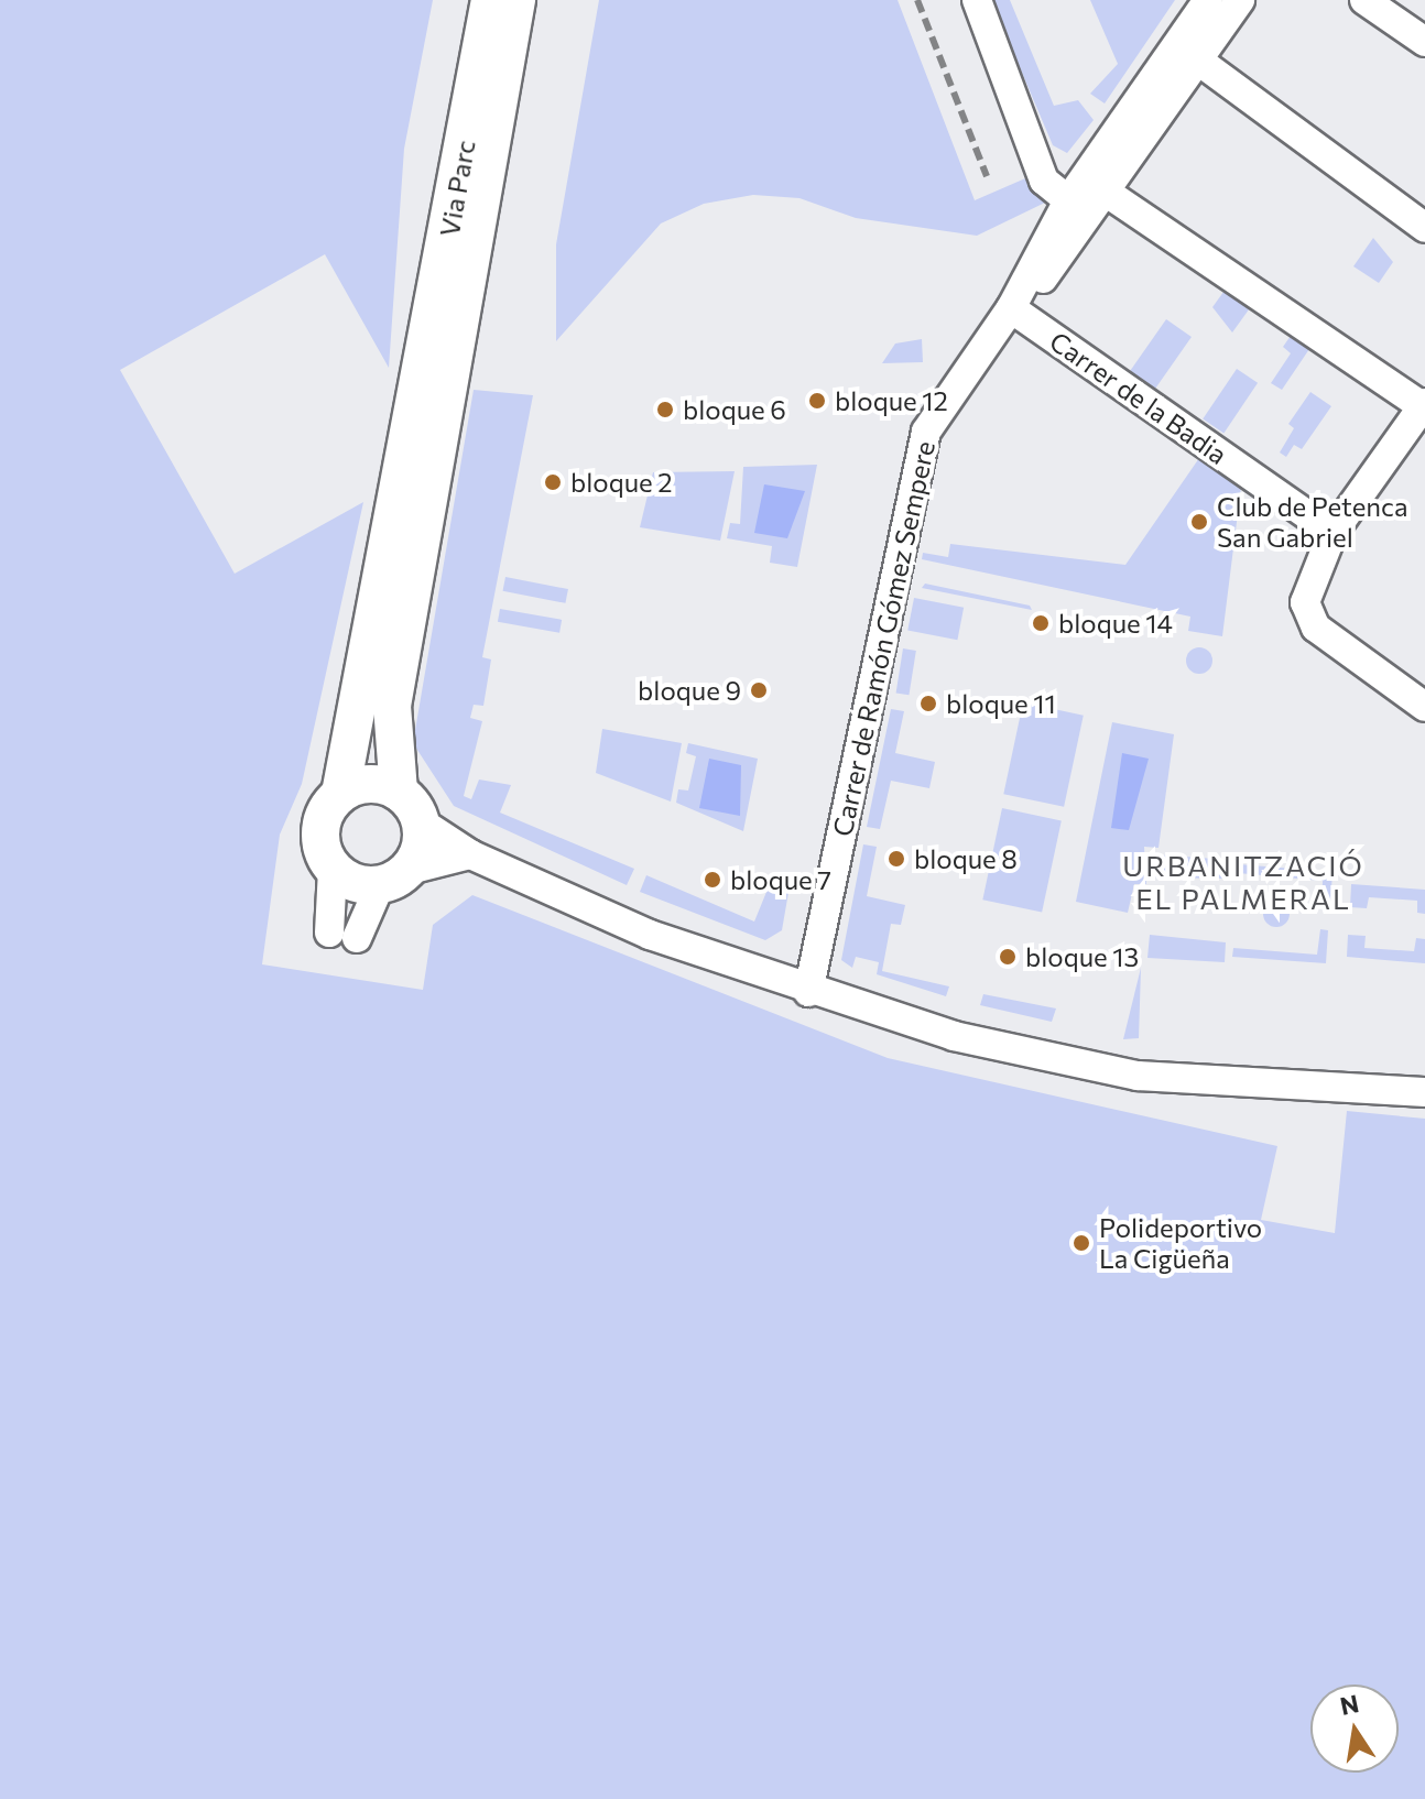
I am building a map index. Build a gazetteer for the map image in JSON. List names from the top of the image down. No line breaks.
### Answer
{"streets":{"main road":["Via Parc"],"street":["Carrer de la Badia","Carrer de Ramón Gómez Sempere"]},"crossings":[["Carrer de la Badia","Carrer de Ramón Gómez Sempere"]],"districts":["URBANITZACIÓ EL PALMERAL"],"places":["bloque 12","bloque 6","bloque 2","Club de Petenca San Gabriel","bloque 14","bloque 9","bloque 11","bloque 8","bloque 7","bloque 13","Polideportivo La Cigüeña"],"north":"top"}
